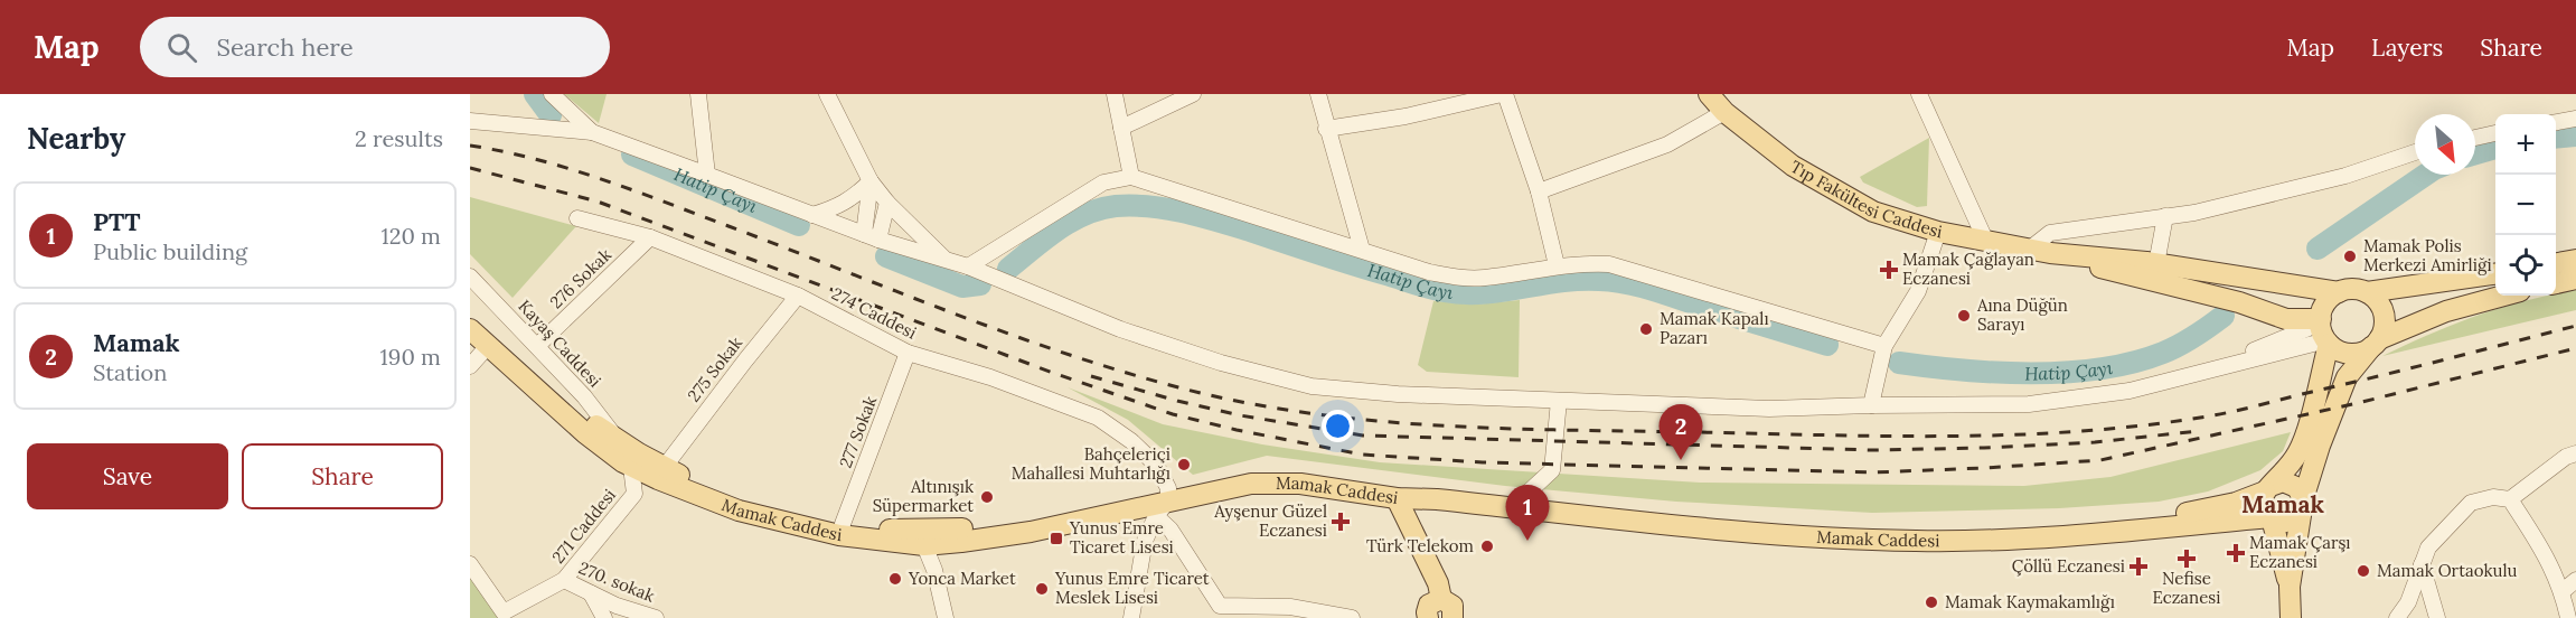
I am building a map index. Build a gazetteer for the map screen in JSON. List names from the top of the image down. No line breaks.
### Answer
{"streets":{"main road":["Tıp Fakültesi Caddesi","Mamak Caddesi"],"street":["276 Sokak","274 Caddesi","Kayaş Caddesi","275 Sokak","277 Sokak","271 Caddesi","270. sokak"]},"crossings":[["Tıp Fakültesi Caddesi","Mamak Caddesi"],["276 Sokak","274 Caddesi"],["276 Sokak","Kayaş Caddesi"],["274 Caddesi","275 Sokak"],["274 Caddesi","277 Sokak"],["274 Caddesi","Mamak Caddesi"],["Kayaş Caddesi","Mamak Caddesi"],["275 Sokak","Mamak Caddesi"],["277 Sokak","Mamak Caddesi"],["Mamak Caddesi","271 Caddesi"],["271 Caddesi","270. sokak"]],"districts":["Mamak"],"water":["Hatip Çayı"],"places":{"other":["Mamak Polis Merkezi Amirliği","Aına Düğün Sarayı","Mamak Kapalı Pazarı","Bahçeleriçi Mahallesi Muhtarlığı","Altınışık Süpermarket","Türk Telekom","Mamak Ortaokulu","Yonca Market","Yunus Emre Ticaret Meslek Lisesi","Mamak Kaymakamlığı"],"health":["Mamak Çağlayan Eczanesi","Ayşenur Güzel Eczanesi","Mamak Çarşı Eczanesi","Nefise Eczanesi","Çöllü Eczanesi"],"transit":["Yunus Emre Ticaret Lisesi"]},"north":"bottom right","page":{"header":"Map","search":"Search here","nav":["Map","Layers","Share"],"heading":["Nearby","2 results"],"map_buttons":["+","−"],"list":[{"mark":"1","name":"PTT","note":"Public building","value":"120 m"},{"mark":"2","name":"Mamak","note":"Station","value":"190 m"}],"pins":["2","1"],"buttons":["Save","Share"]}}
